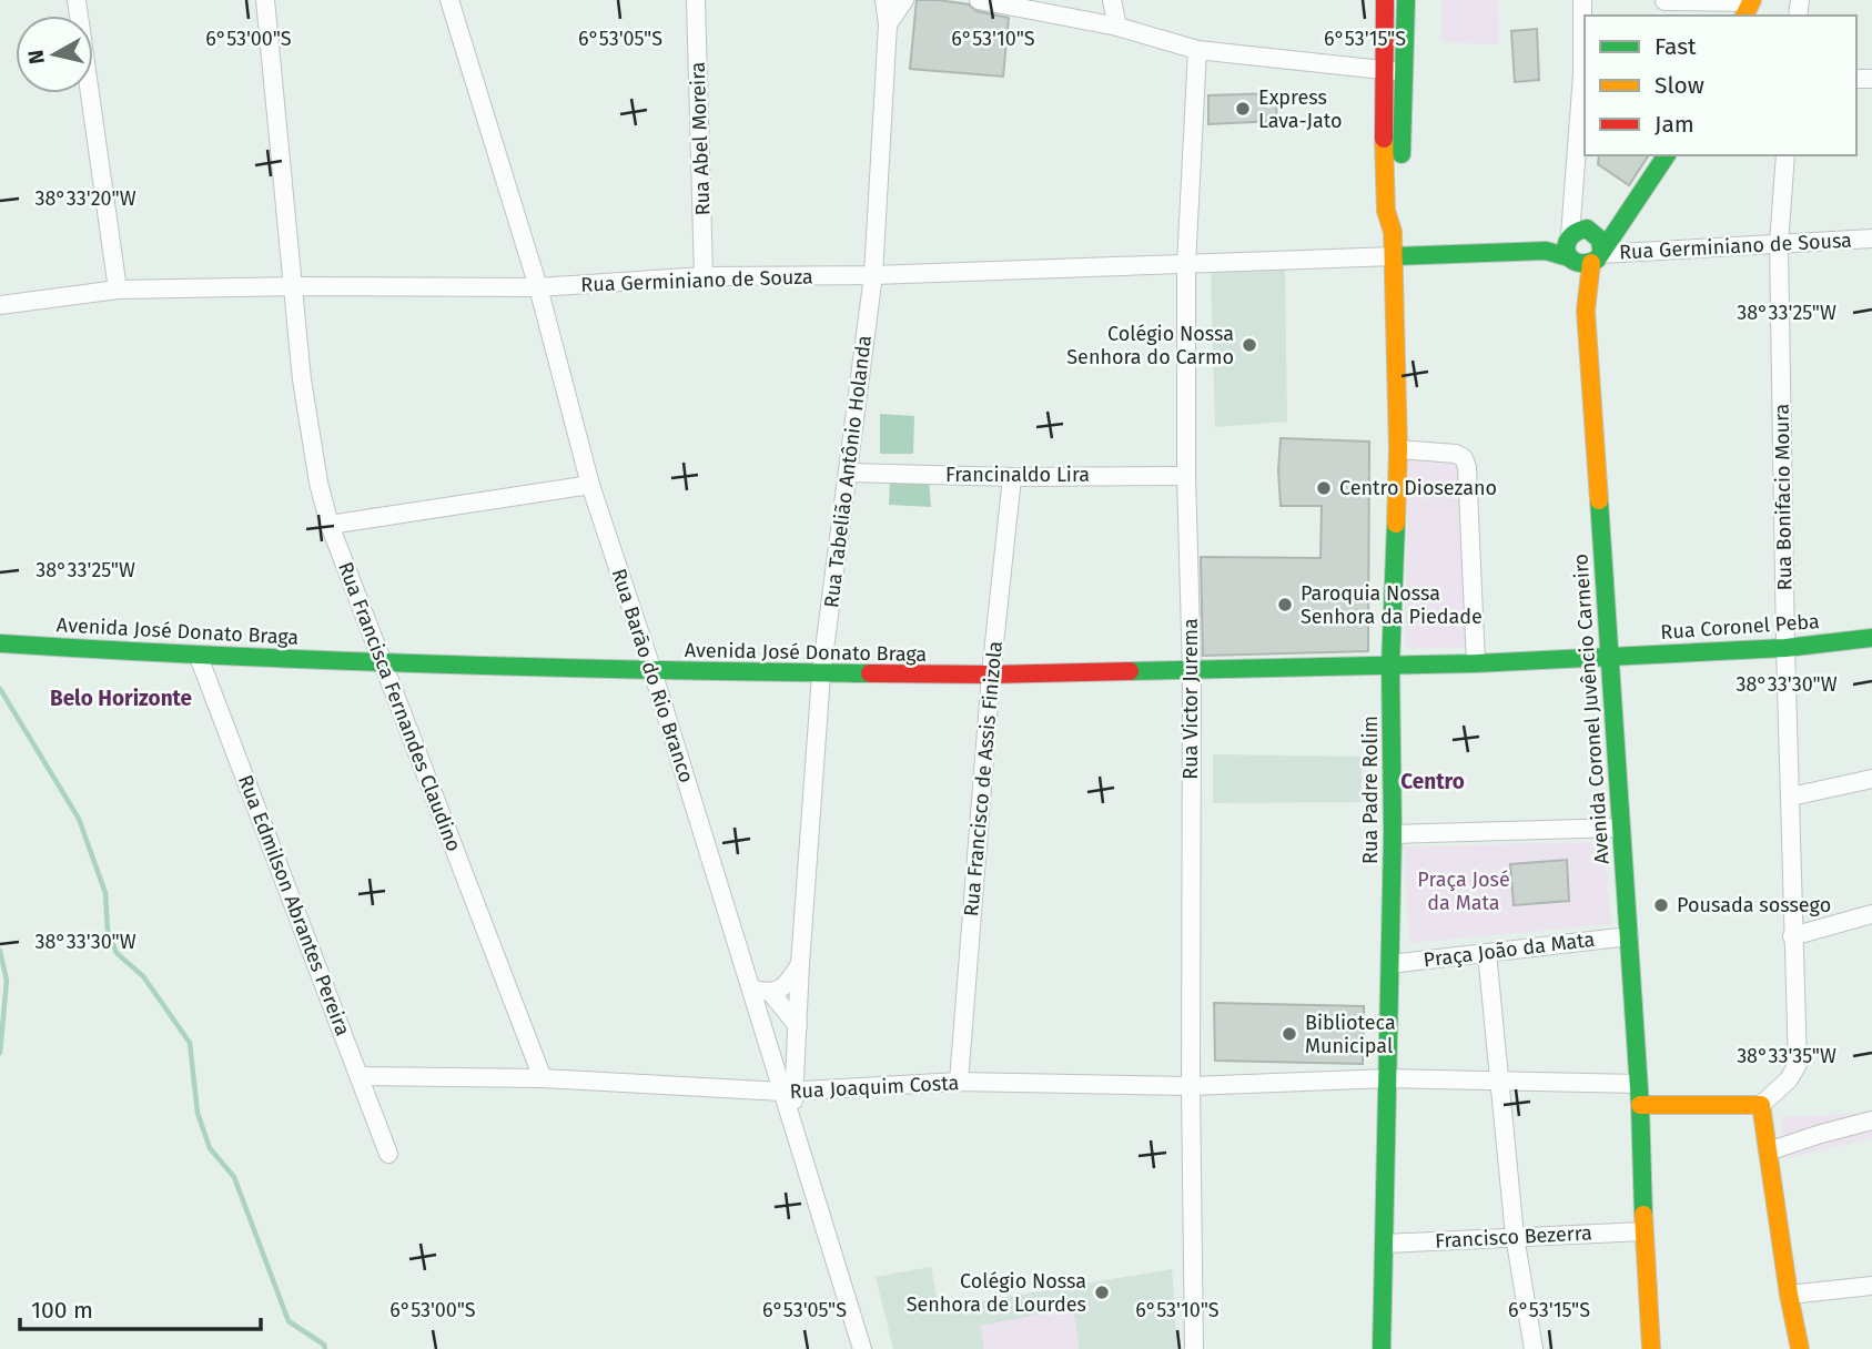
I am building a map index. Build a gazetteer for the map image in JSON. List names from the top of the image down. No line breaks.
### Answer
{"streets":{"main road":["Rua Coronel Peba","Avenida José Donato Braga","Avenida Coronel Juvêncio Carneiro","Rua Padre Rolim"],"street":["Rua Abel Moreira","Rua Germiniano de Sousa","Rua Germiniano de Souza","Rua Tabelião Antônio Holanda","Francinaldo Lira","Rua Bonifacio Moura","Rua Barāo do Rio Branco","Rua Victor Jurema","Rua Francisca Fernandes Claudino","Rua Francisco de Assis Finizola","Rua Edmilson Abrantes Pereira","Praça João da Mata","Rua Joaquim Costa","Francisco Bezerra"]},"crossings":[["Rua Abel Moreira","Rua Germiniano de Souza"],["Rua Germiniano de Sousa","Rua Bonifacio Moura"],["Rua Germiniano de Sousa","Avenida Coronel Juvêncio Carneiro"],["Rua Germiniano de Souza","Rua Tabelião Antônio Holanda"],["Rua Germiniano de Souza","Rua Barāo do Rio Branco"],["Rua Germiniano de Souza","Rua Victor Jurema"],["Rua Germiniano de Souza","Rua Francisca Fernandes Claudino"],["Rua Germiniano de Souza","Rua Padre Rolim"],["Rua Tabelião Antônio Holanda","Francinaldo Lira"],["Rua Tabelião Antônio Holanda","Avenida José Donato Braga"],["Rua Tabelião Antônio Holanda","Rua Barāo do Rio Branco"],["Rua Tabelião Antônio Holanda","Rua Joaquim Costa"],["Francinaldo Lira","Rua Victor Jurema"],["Francinaldo Lira","Rua Francisco de Assis Finizola"],["Rua Bonifacio Moura","Rua Coronel Peba"],["Rua Coronel Peba","Avenida José Donato Braga"],["Rua Coronel Peba","Avenida Coronel Juvêncio Carneiro"],["Avenida José Donato Braga","Rua Barāo do Rio Branco"],["Avenida José Donato Braga","Rua Victor Jurema"],["Avenida José Donato Braga","Rua Francisca Fernandes Claudino"],["Avenida José Donato Braga","Avenida Coronel Juvêncio Carneiro"],["Avenida José Donato Braga","Rua Francisco de Assis Finizola"],["Avenida José Donato Braga","Rua Padre Rolim"],["Avenida José Donato Braga","Rua Edmilson Abrantes Pereira"],["Rua Barāo do Rio Branco","Rua Joaquim Costa"],["Rua Victor Jurema","Rua Joaquim Costa"],["Rua Francisca Fernandes Claudino","Rua Joaquim Costa"],["Avenida Coronel Juvêncio Carneiro","Praça João da Mata"],["Avenida Coronel Juvêncio Carneiro","Rua Joaquim Costa"],["Avenida Coronel Juvêncio Carneiro","Francisco Bezerra"],["Rua Francisco de Assis Finizola","Rua Joaquim Costa"],["Rua Padre Rolim","Praça João da Mata"],["Rua Padre Rolim","Rua Joaquim Costa"],["Rua Padre Rolim","Francisco Bezerra"],["Rua Edmilson Abrantes Pereira","Rua Joaquim Costa"]],"districts":["Belo Horizonte","Centro"],"parks":["Praça José da Mata"],"places":["Express Lava-Jato","Colégio Nossa Senhora do Carmo","Centro Diosezano","Paroquia Nossa Senhora da Piedade","Pousada sossego","Biblioteca Municipal","Colégio Nossa Senhora de Lourdes"],"legend":["Fast","Slow","Jam"],"scale_bar":"100 m","north":"left","coordinates":["6°53'00\"S","6°53'05\"S","6°53'10\"S","6°53'15\"S","38°33'20\"W","38°33'25\"W","38°33'30\"W","38°33'35\"W"]}
